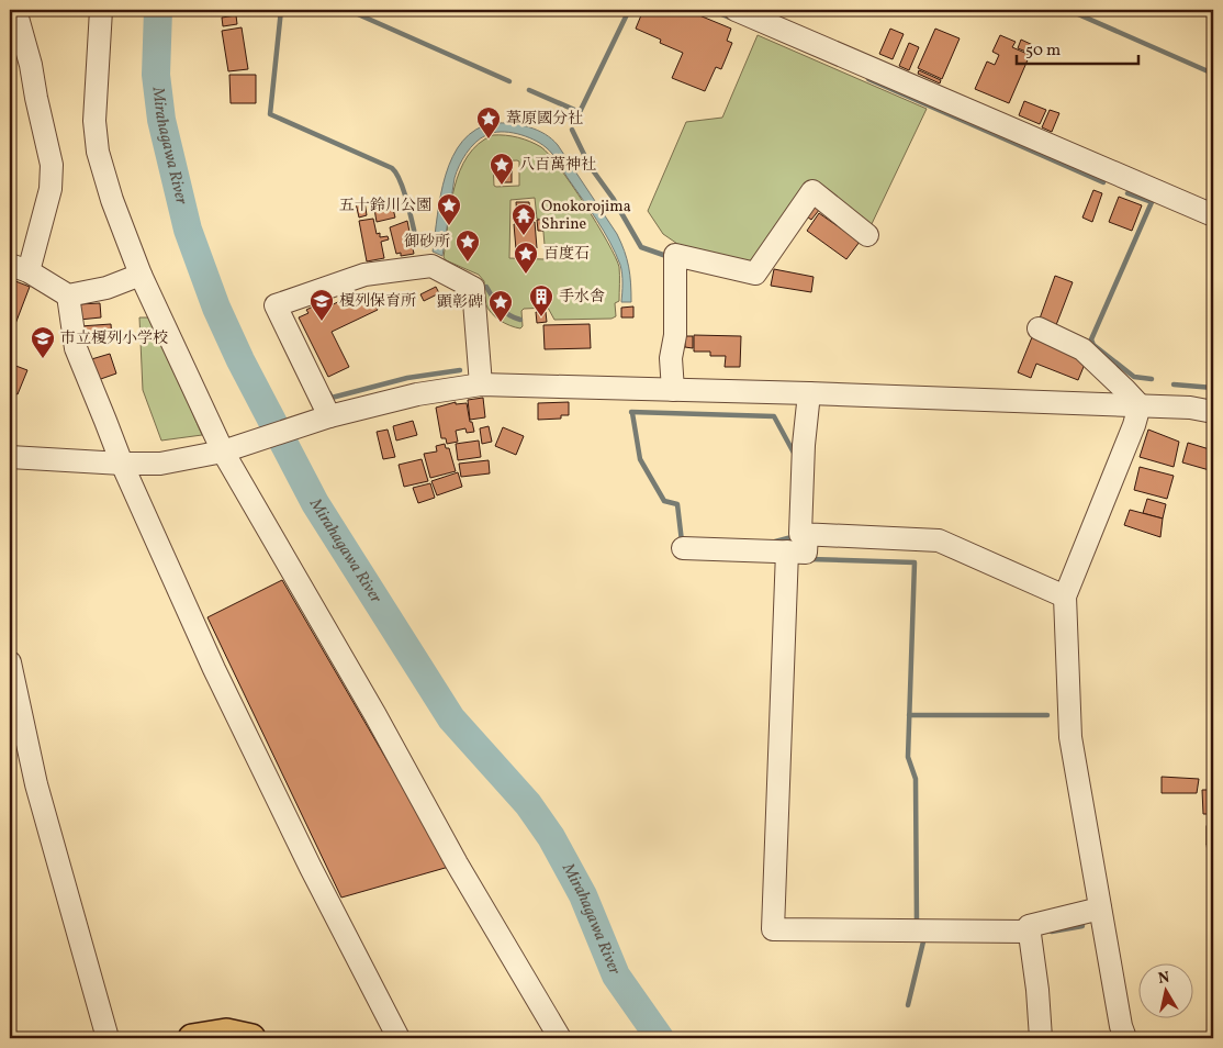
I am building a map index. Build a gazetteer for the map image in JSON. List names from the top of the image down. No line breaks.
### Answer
{"water":["Mirahagawa River"],"places":{"place":["葦原國分社","八百萬神社","五十鈴川公園","御砂所","百度石","顕彰碑"],"temple":["Onokorojima Shrine"],"building":["手水舎"],"school or university":["榎列保育所","市立榎列小学校"]},"scale_bar":"50 m","north":"top"}
